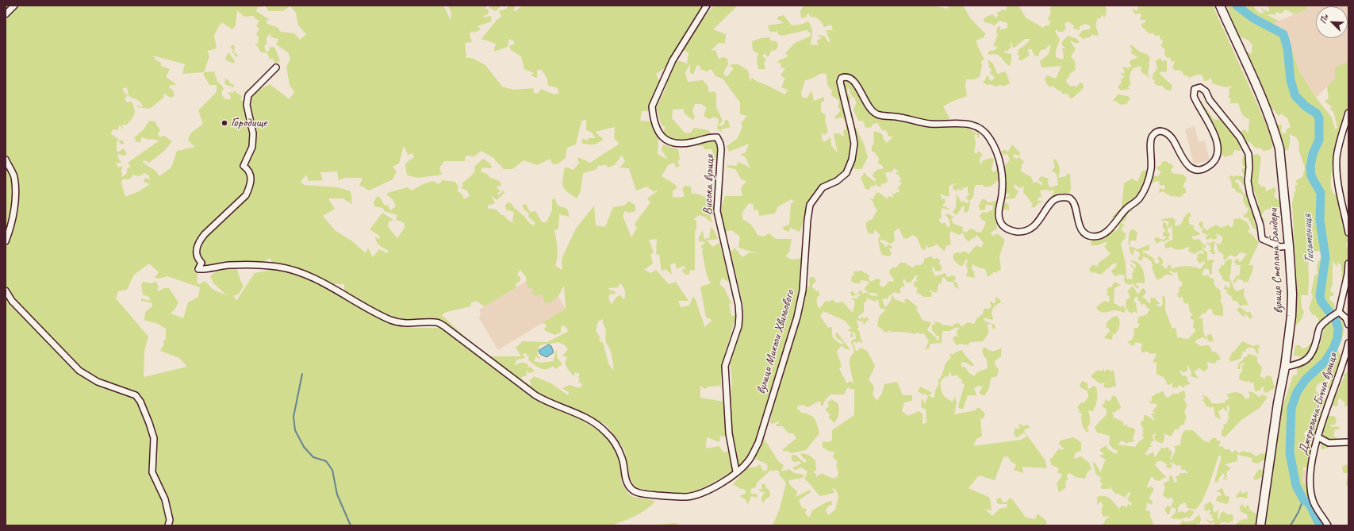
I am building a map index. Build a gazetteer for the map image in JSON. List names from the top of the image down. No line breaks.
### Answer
{"streets":{"main road":["вулиця Степана Бандери"],"street":["Висока вулиця","вулиця Миколи Хвильового","Джерельна-Бічна вулиця"]},"crossings":[["Висока вулиця","вулиця Миколи Хвильового"],["вулиця Степана Бандери","вулиця Миколи Хвильового"]],"water":["Тисьмениця"],"places":["Городище"],"north":"top left"}
